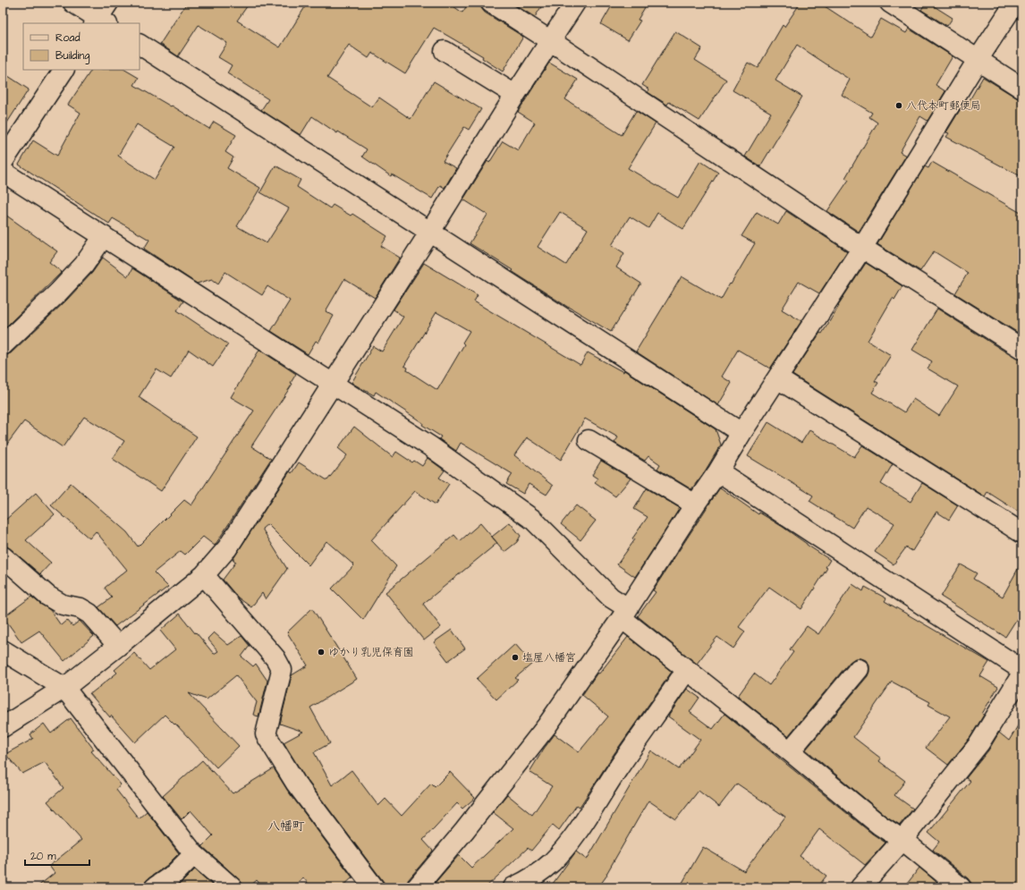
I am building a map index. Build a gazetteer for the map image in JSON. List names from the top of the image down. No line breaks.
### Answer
{"districts":["八幡町"],"places":["八代本町郵便局","ゆかり乳児保育園","塩屋八幡宮"],"legend":["Road","Building"],"scale_bar":"20 m"}
